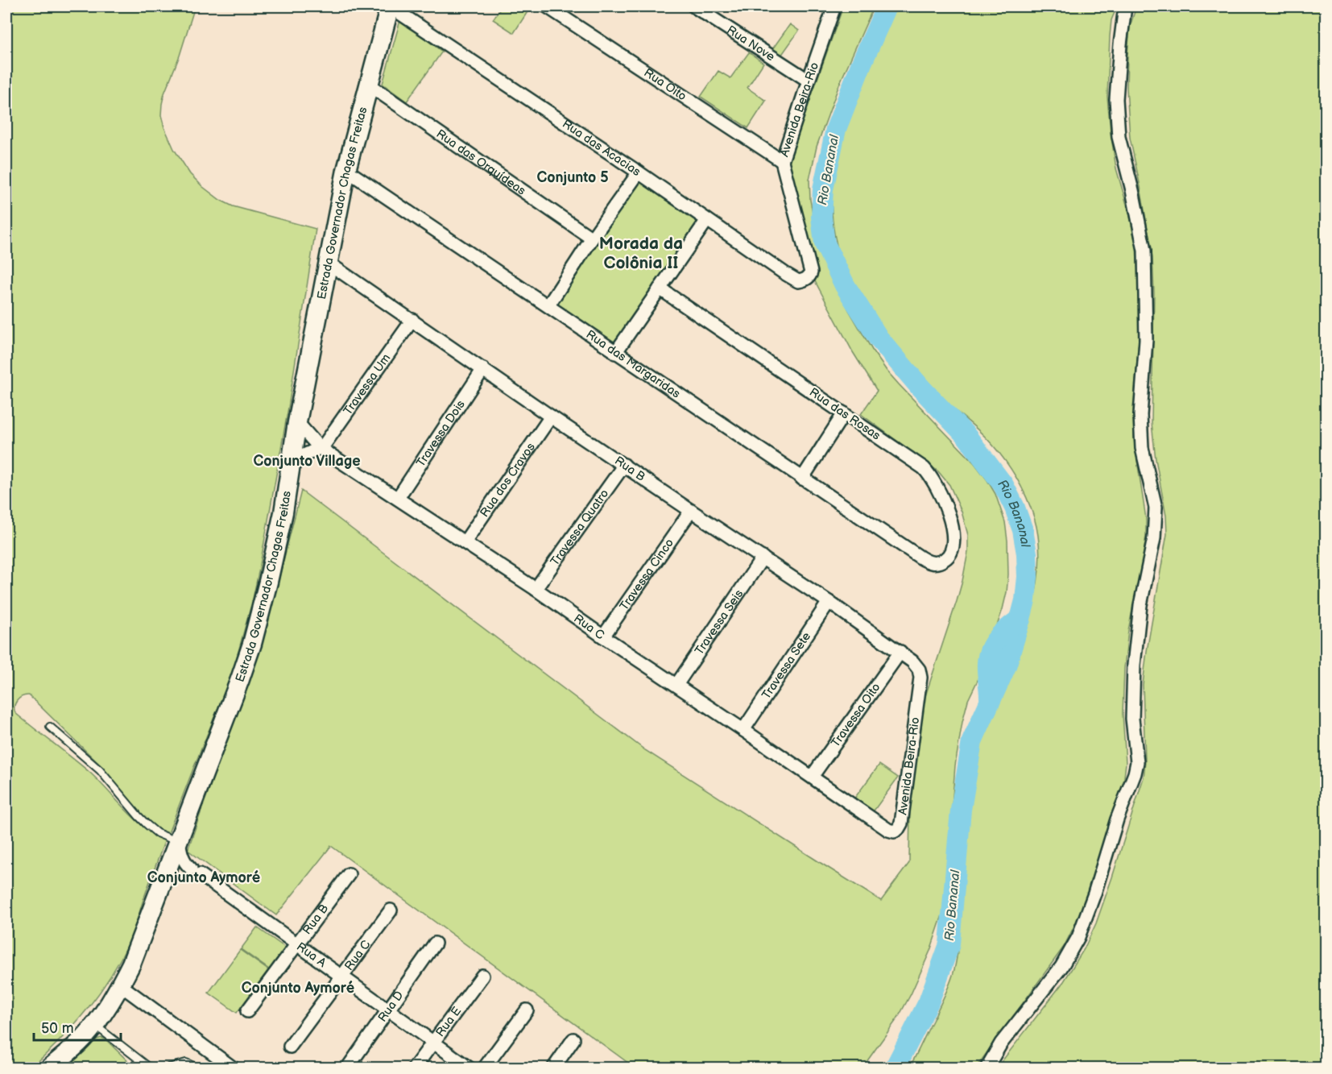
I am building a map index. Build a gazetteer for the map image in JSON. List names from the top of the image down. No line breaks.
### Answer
{"streets":{"main road":["Estrada Governador Chagas Freitas"],"street":["Rua Nove","Rua Oito","Avenida Beira-Rio","Rua das Acacias","Rua das Orquídeas","Rua das Margaridas","Travessa Um","Rua das Rosas","Travessa Dois","Rua B","Rua dos Cravos","Travessa Quatro","Travessa Cinco","Travessa Seis","Rua C","Travessa Sete","Travessa Oito","Rua A","Rua D","Rua E"]},"crossings":[["Rua Nove","Avenida Beira-Rio"],["Rua Oito","Avenida Beira-Rio"],["Avenida Beira-Rio","Rua das Acacias"],["Avenida Beira-Rio","Rua B"],["Avenida Beira-Rio","Rua C"],["Rua das Acacias","Estrada Governador Chagas Freitas"],["Rua das Orquídeas","Estrada Governador Chagas Freitas"],["Estrada Governador Chagas Freitas","Rua das Margaridas"],["Estrada Governador Chagas Freitas","Rua B"],["Estrada Governador Chagas Freitas","Rua C"],["Rua das Margaridas","Rua das Rosas"],["Travessa Um","Rua B"],["Travessa Um","Rua C"],["Travessa Dois","Rua B"],["Travessa Dois","Rua C"],["Rua B","Rua dos Cravos"],["Rua B","Travessa Quatro"],["Rua B","Travessa Cinco"],["Rua B","Travessa Seis"],["Rua B","Travessa Sete"],["Rua B","Travessa Oito"],["Rua B","Rua A"],["Rua dos Cravos","Rua C"],["Travessa Quatro","Rua C"],["Travessa Cinco","Rua C"],["Travessa Seis","Rua C"],["Rua C","Travessa Sete"],["Rua C","Travessa Oito"],["Rua C","Rua A"],["Rua A","Rua D"],["Rua A","Rua E"]],"districts":["Conjunto 5","Morada da Colônia II","Conjunto Village","Conjunto Aymoré","Conjunto Aymoré"],"water":["Rio Bananal"],"scale_bar":"50 m"}
